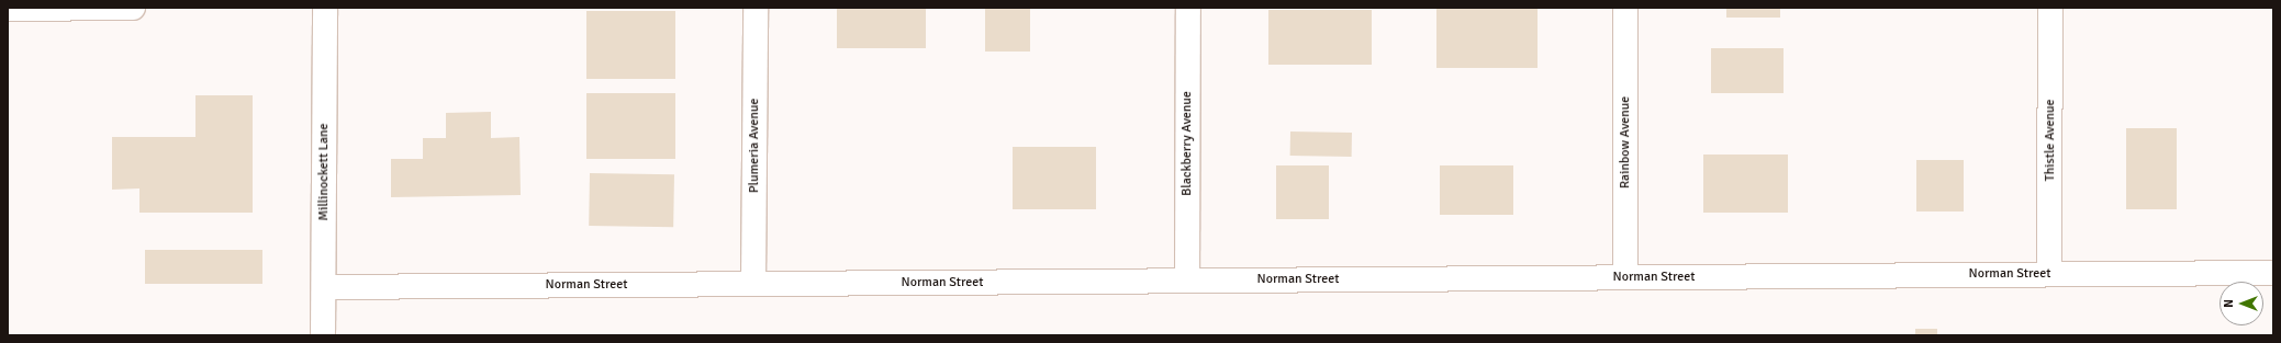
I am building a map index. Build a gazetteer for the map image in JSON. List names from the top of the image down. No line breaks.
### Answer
{"streets":{"street":["Thistle Avenue","Rainbow Avenue","Blackberry Avenue","Plumeria Avenue","Millinockett Lane","Norman Street"]},"crossings":[["Thistle Avenue","Norman Street"],["Rainbow Avenue","Norman Street"],["Blackberry Avenue","Norman Street"],["Plumeria Avenue","Norman Street"],["Millinockett Lane","Norman Street"]],"north":"left"}
